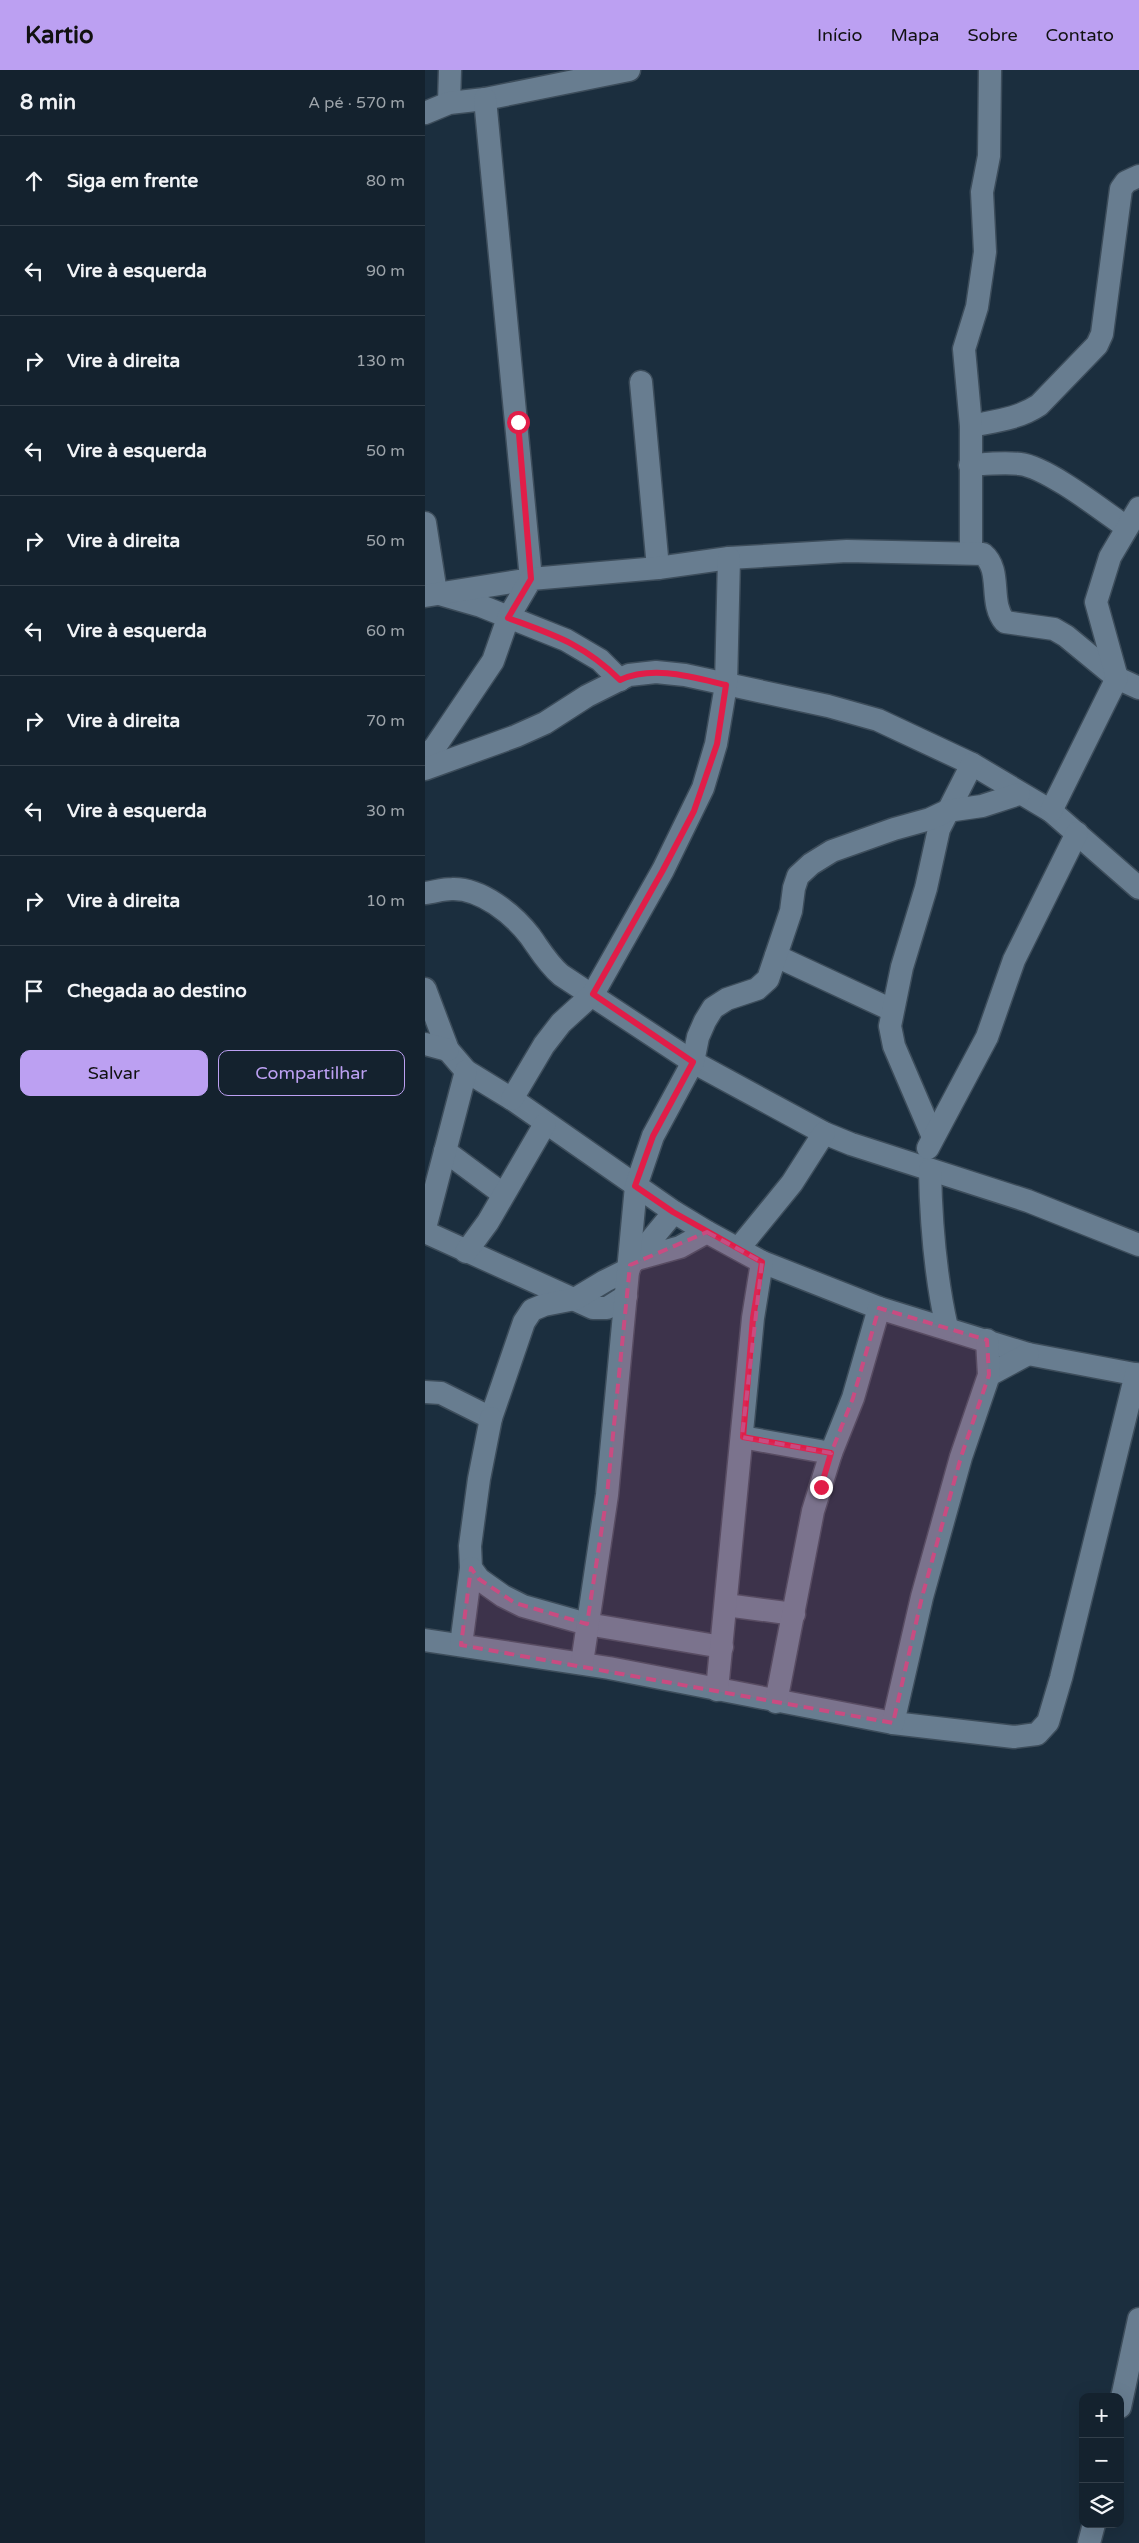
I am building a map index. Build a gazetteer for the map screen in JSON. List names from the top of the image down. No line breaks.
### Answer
{"page":{"header":"Kartio","nav":["Início","Mapa","Sobre","Contato"],"heading":["8 min","A pé · 570 m"],"list":[["Siga em frente","80 m"],["Vire à esquerda","90 m"],["Vire à direita","130 m"],["Vire à esquerda","50 m"],["Vire à direita","50 m"],["Vire à esquerda","60 m"],["Vire à direita","70 m"],["Vire à esquerda","30 m"],["Vire à direita","10 m"],"Chegada ao destino"],"buttons":["Salvar","Compartilhar"],"map_buttons":["+","−"]}}
